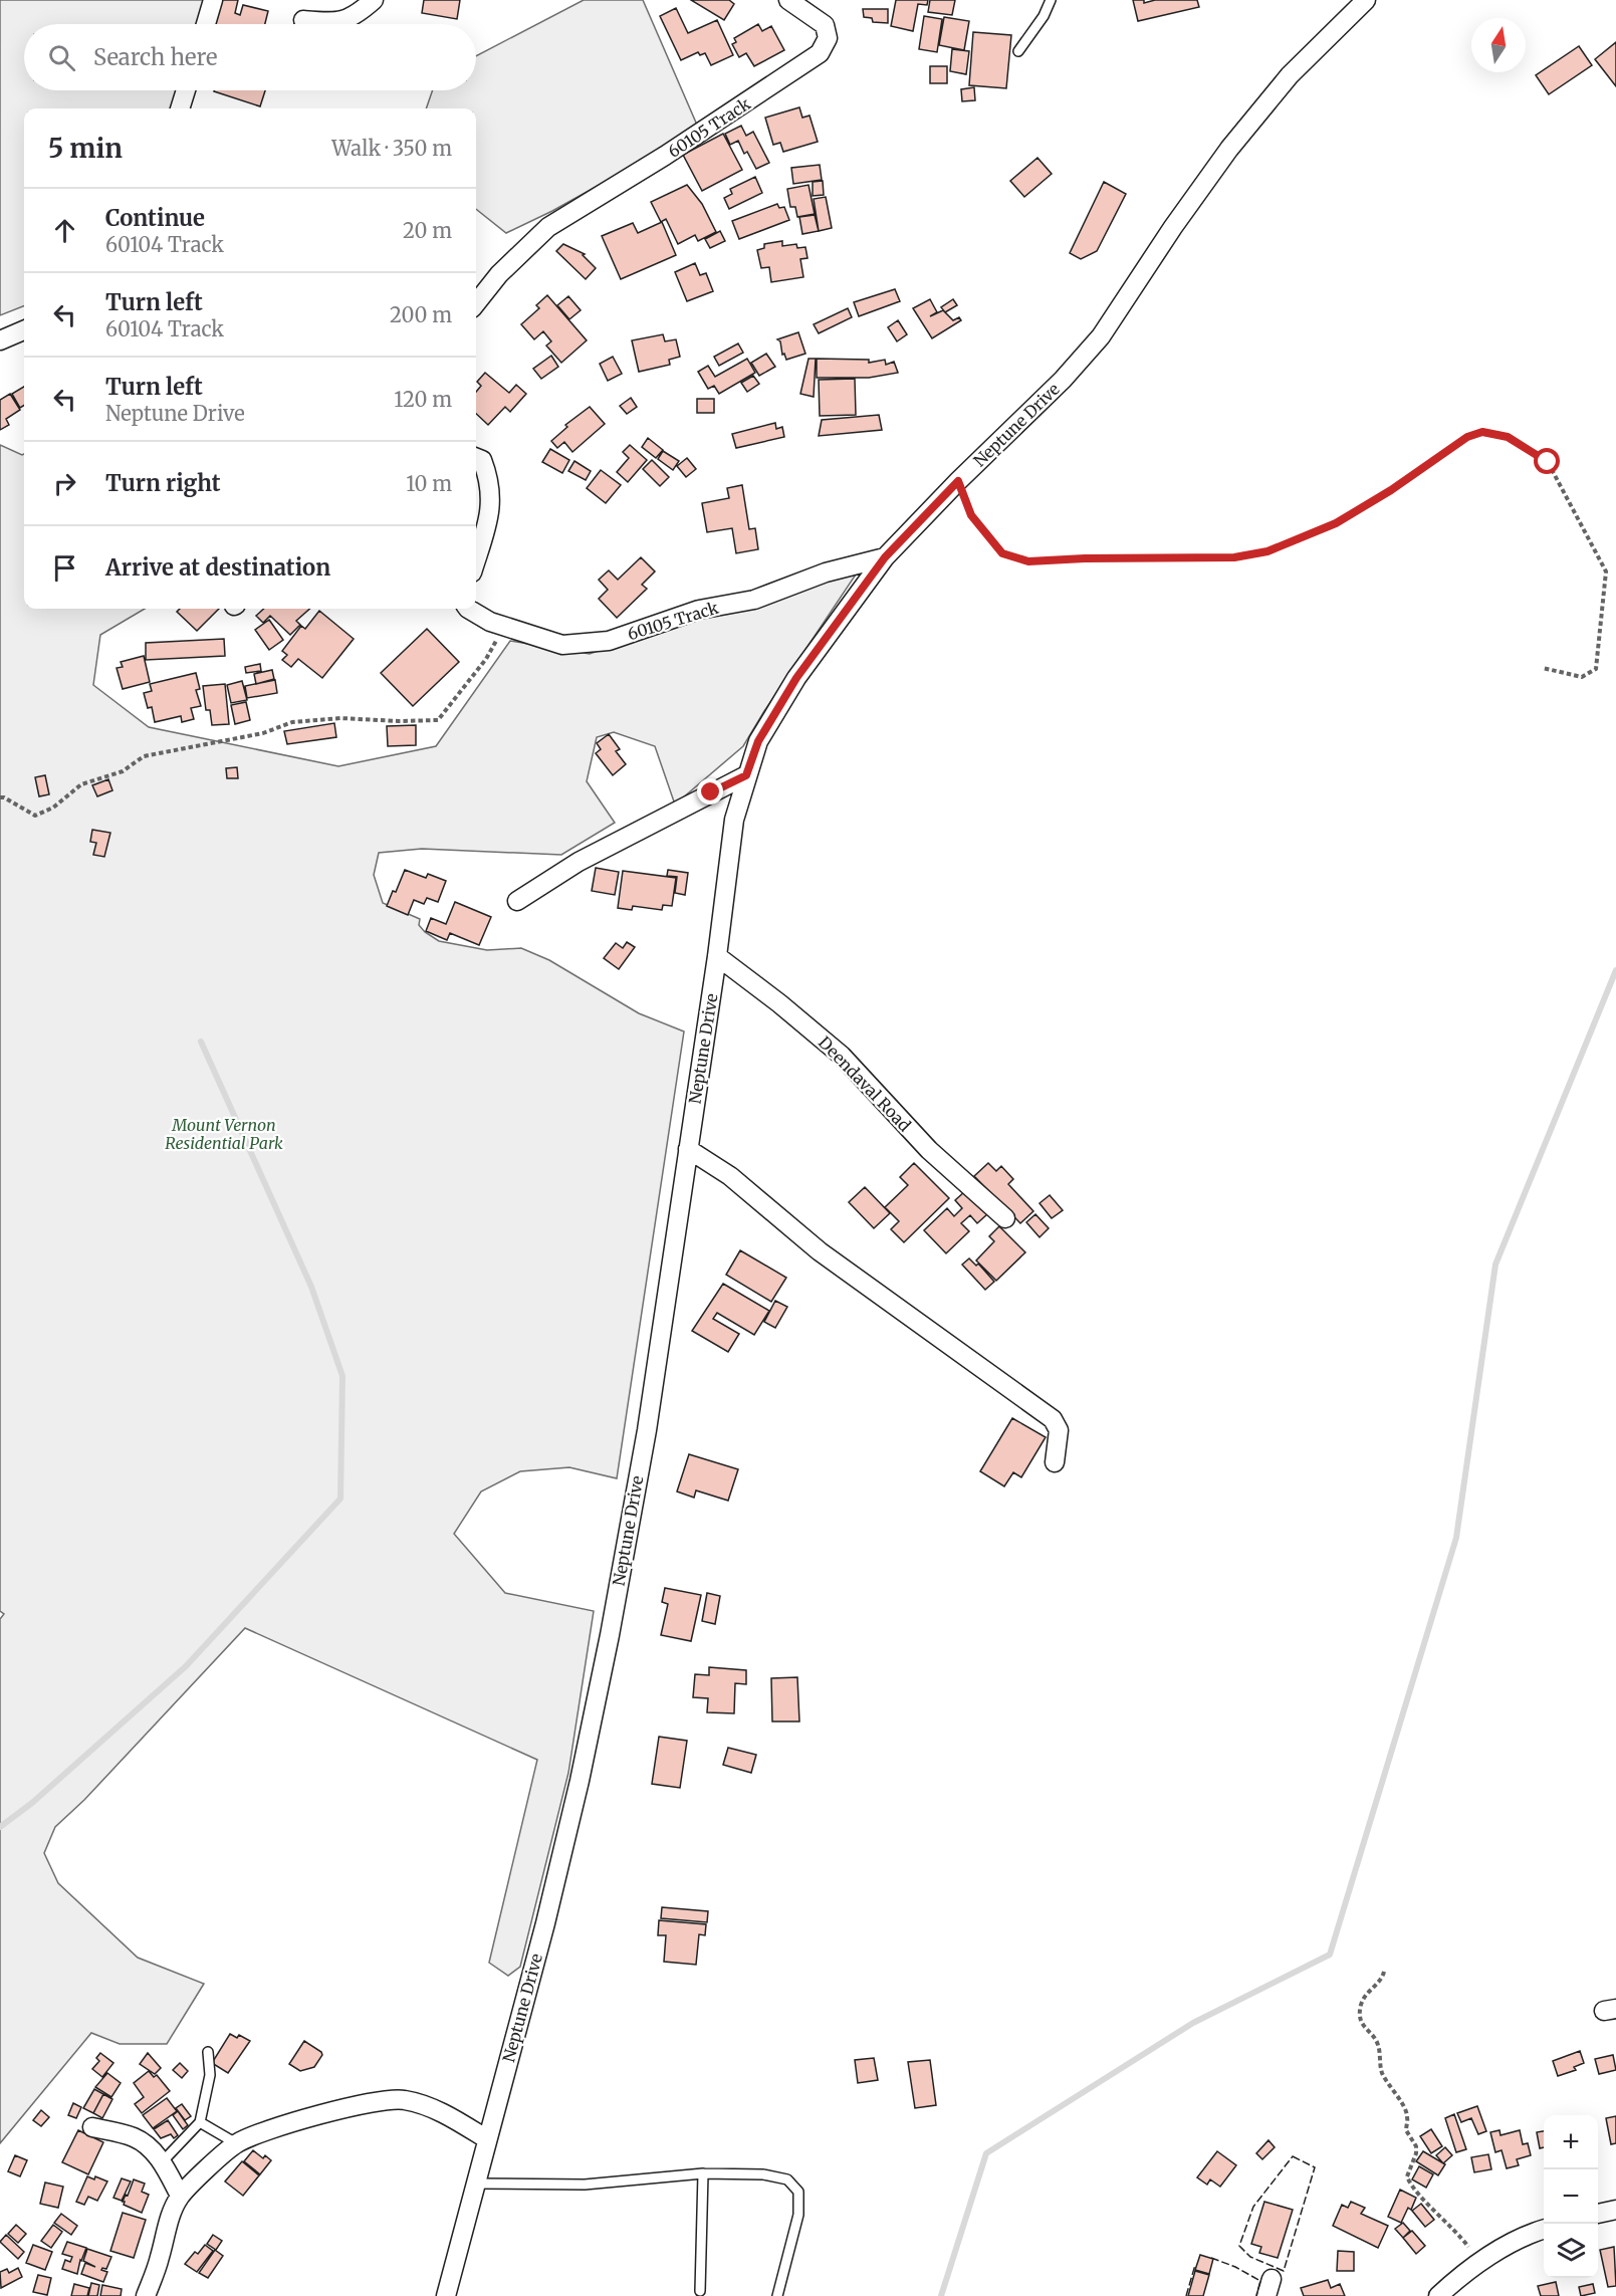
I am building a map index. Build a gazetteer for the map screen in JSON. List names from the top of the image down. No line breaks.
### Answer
{"streets":{"street":["60105 Track","Neptune Drive","Deendaval Road"]},"crossings":[["60105 Track","Neptune Drive"],["Neptune Drive","Deendaval Road"]],"parks":["Mount Vernon Residential Park"],"north":"top","page":{"search":"Search here","heading":["5 min","Walk · 350 m"],"list":[["Continue","60104 Track","20 m"],["Turn left","60104 Track","200 m"],["Turn left","Neptune Drive","120 m"],["Turn right","10 m"],"Arrive at destination"],"map_buttons":["+","−"]}}
